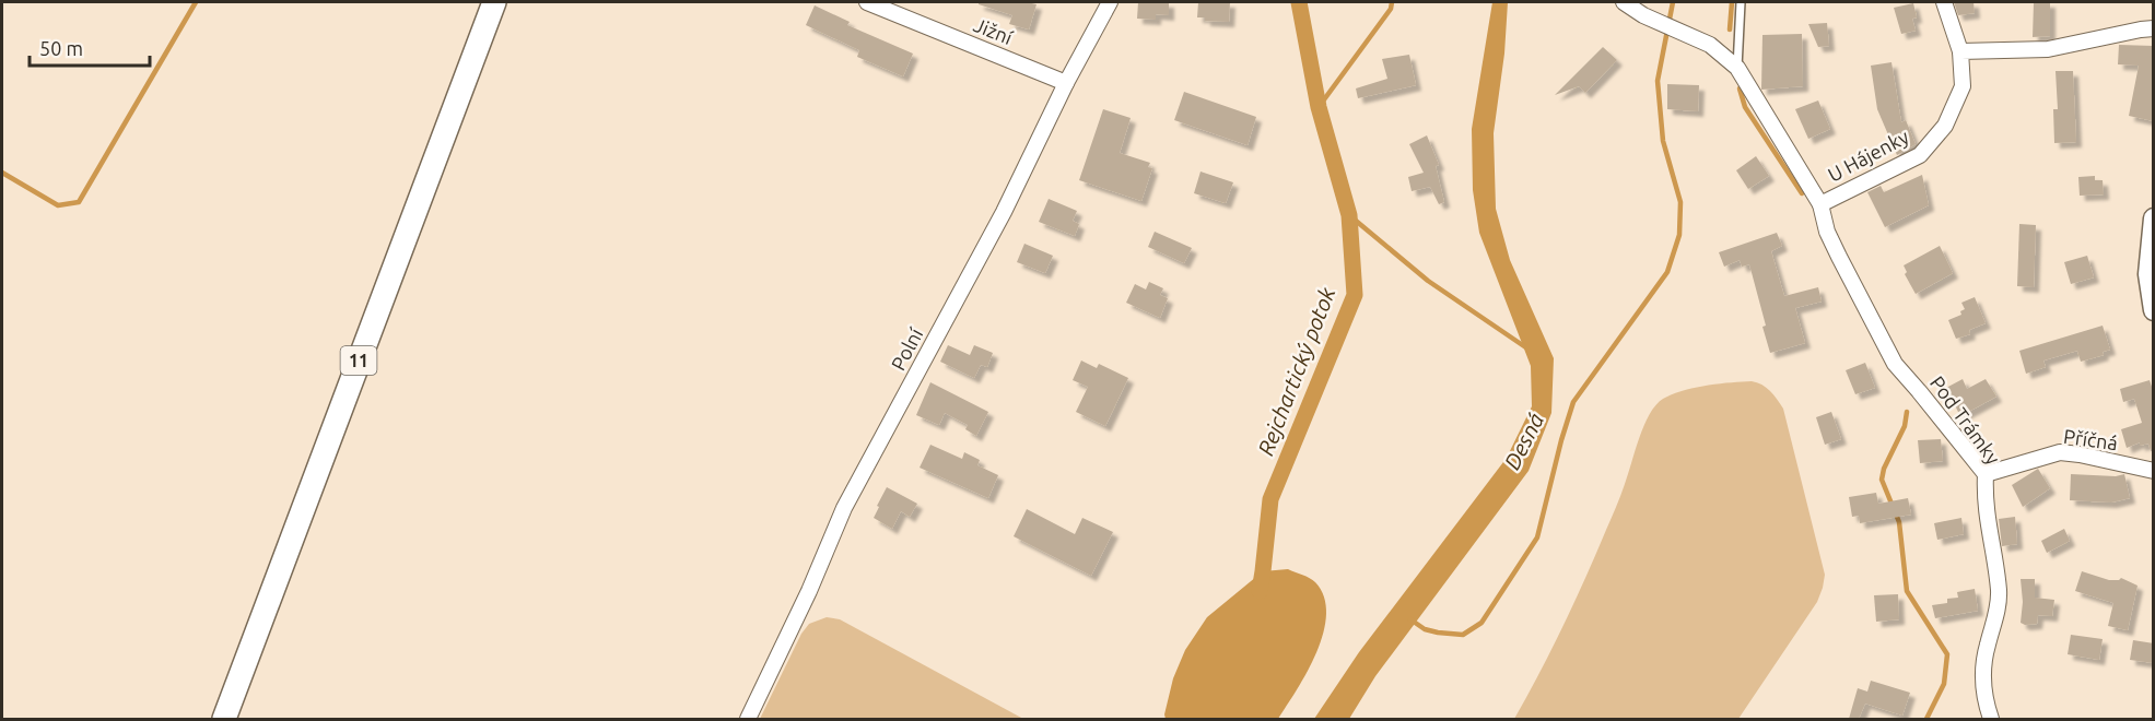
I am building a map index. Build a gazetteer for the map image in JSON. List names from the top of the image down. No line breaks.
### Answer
{"streets":{"main road":["11"],"street":["Jižní","U Hájenky","Polní","Pod Trámky","Příčná"]},"crossings":[["Jižní","Polní"],["U Hájenky","Pod Trámky"],["Pod Trámky","Příčná"]],"water":["Rejchartický potok","Desná"],"scale_bar":"50 m"}
